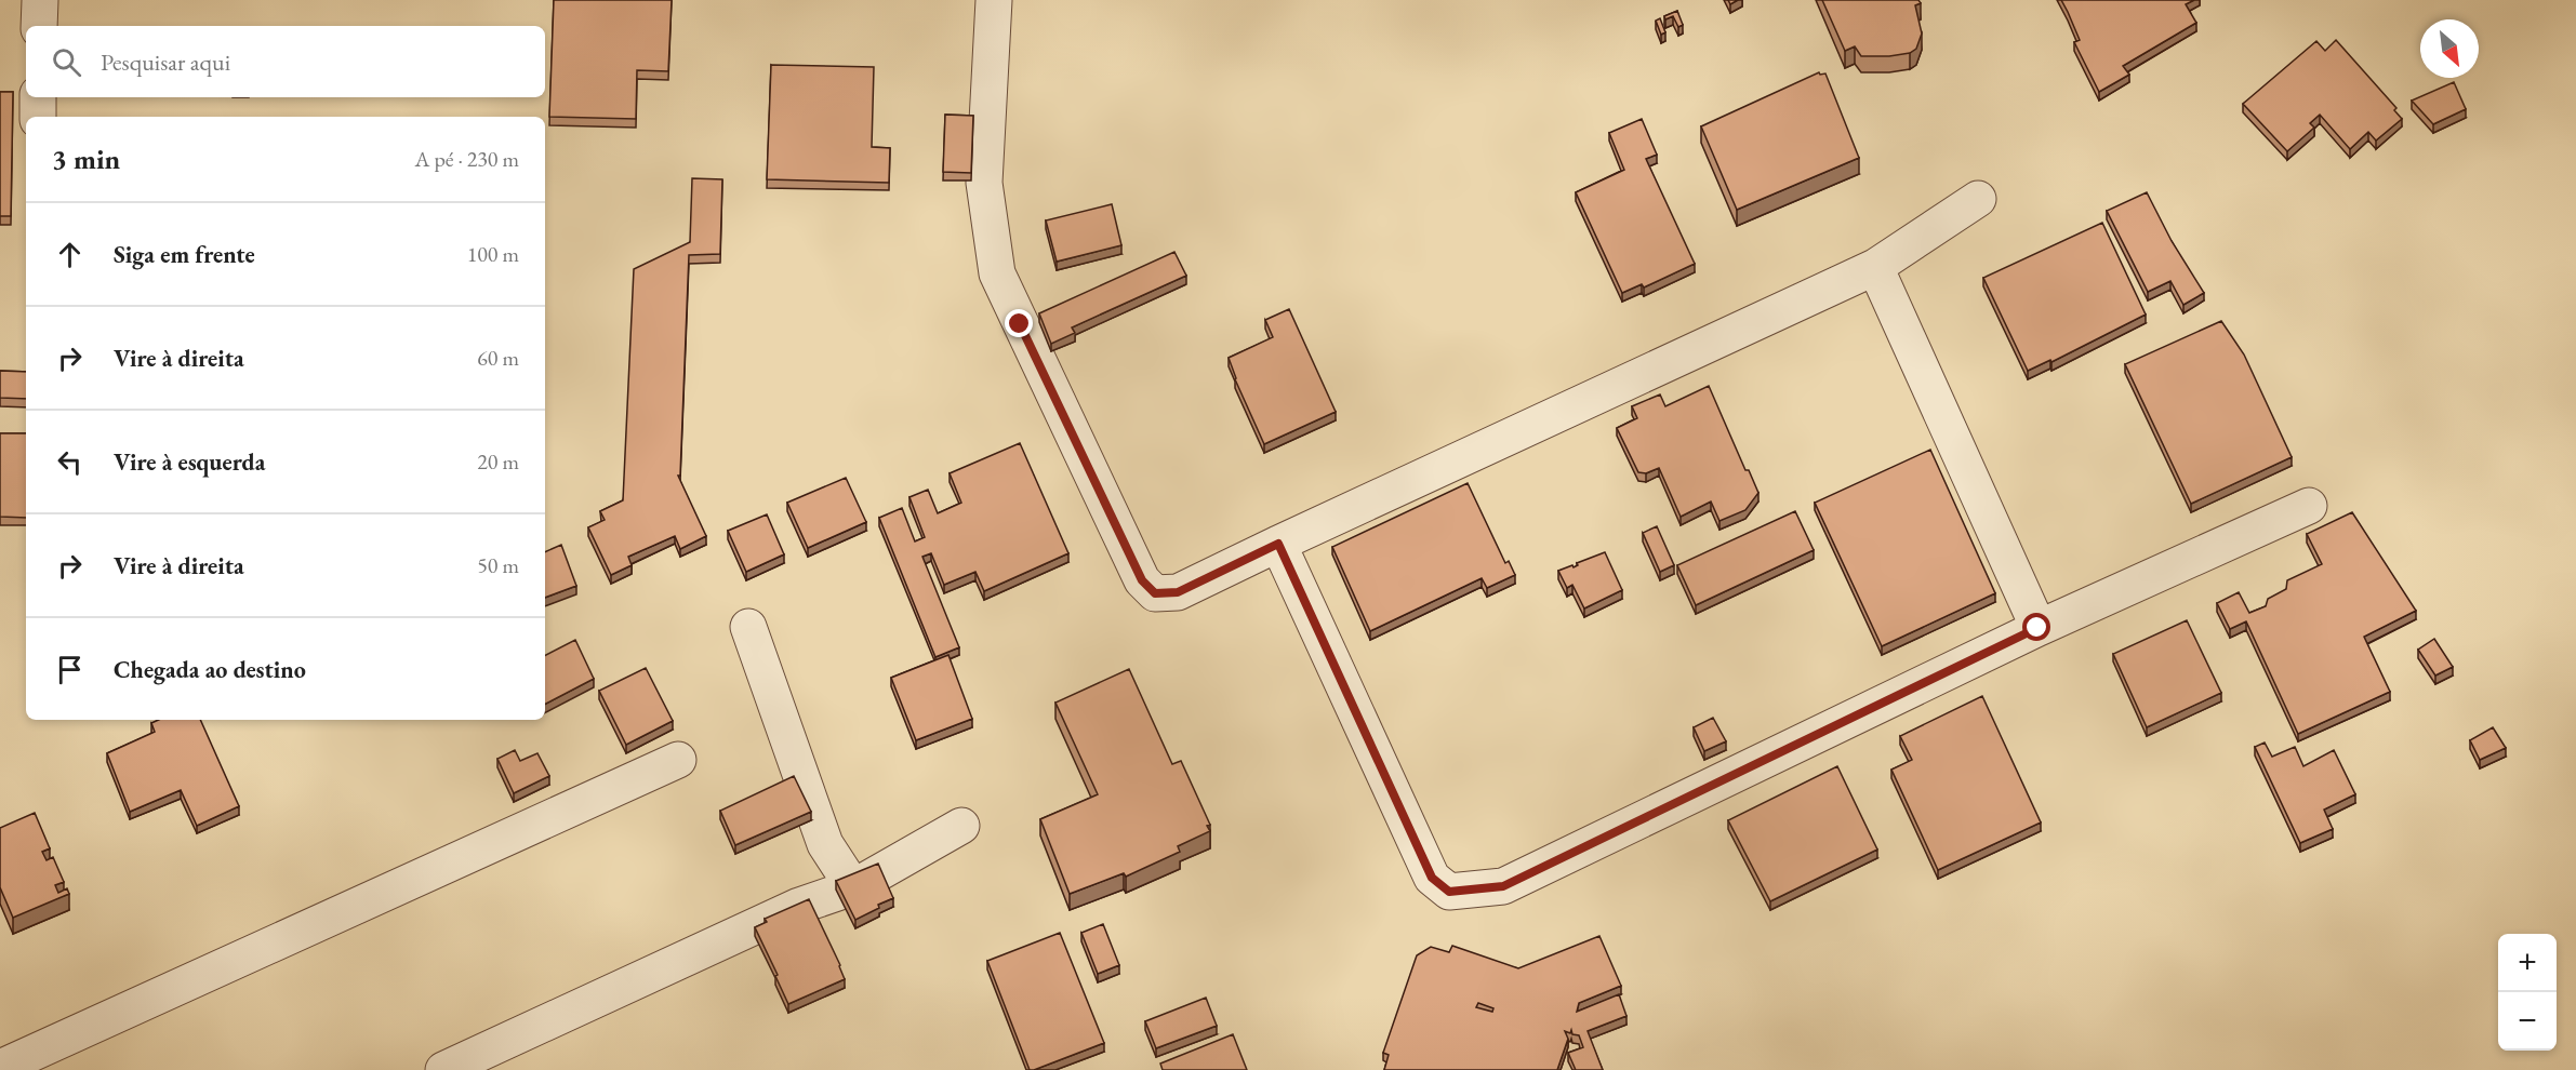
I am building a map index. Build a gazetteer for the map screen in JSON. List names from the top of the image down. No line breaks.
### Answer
{"north":"bottom right","page":{"search":"Pesquisar aqui","heading":["3 min","A pé · 230 m"],"list":[["Siga em frente","100 m"],["Vire à direita","60 m"],["Vire à esquerda","20 m"],["Vire à direita","50 m"],"Chegada ao destino"],"map_buttons":["+","−"]}}
